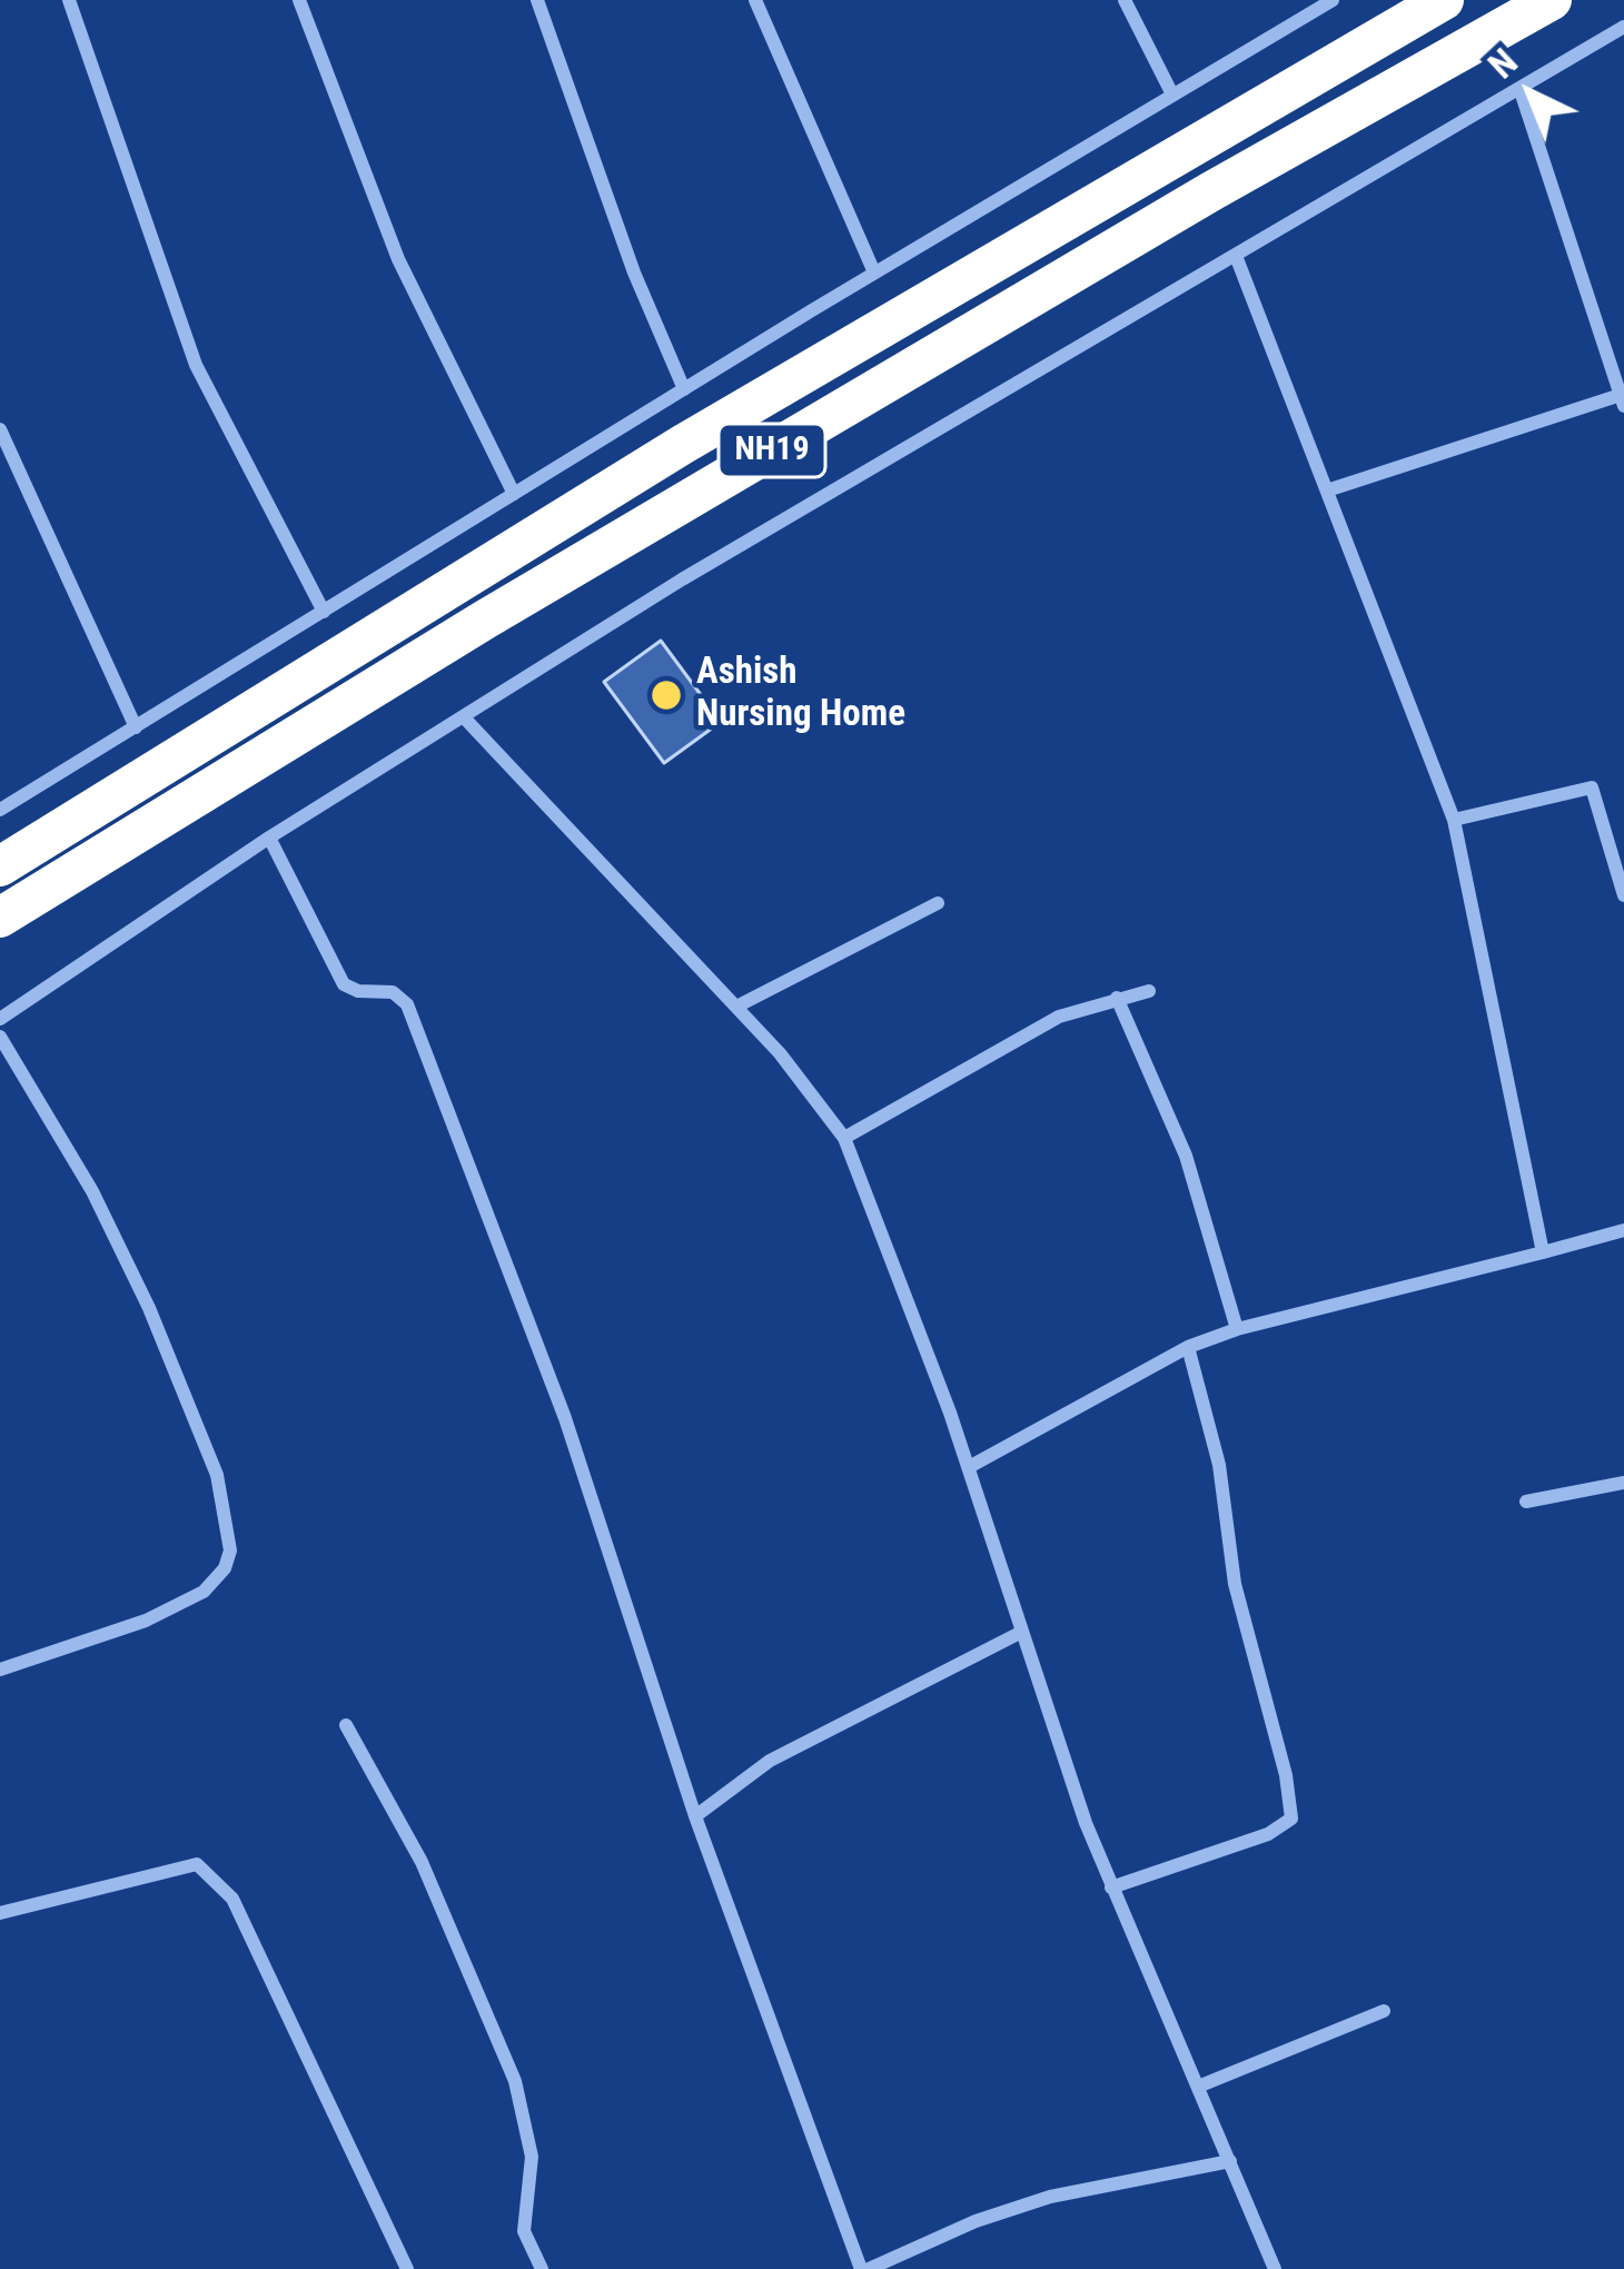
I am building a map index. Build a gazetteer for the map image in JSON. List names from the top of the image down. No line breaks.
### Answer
{"streets":{"highway":["NH19"]},"places":["Ashish Nursing Home"],"north":"top left"}
